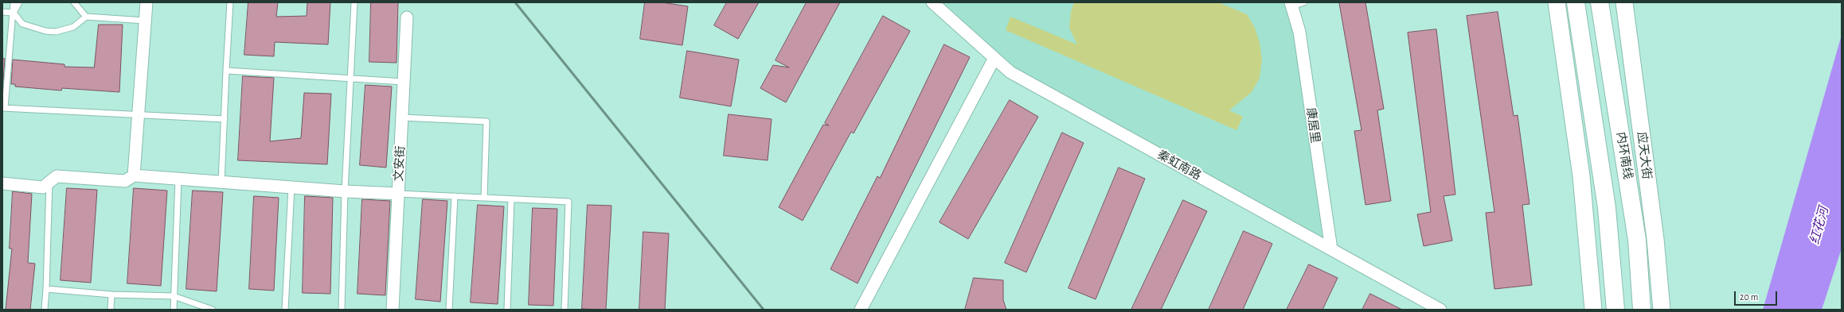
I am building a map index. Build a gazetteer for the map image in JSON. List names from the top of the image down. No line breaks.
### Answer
{"streets":{"highway":["内环南线"],"main road":["应天大街"],"street":["康居里","文安街","秦虹南路"]},"crossings":[["康居里","秦虹南路"]],"water":["红花河"],"scale_bar":"20 m"}
